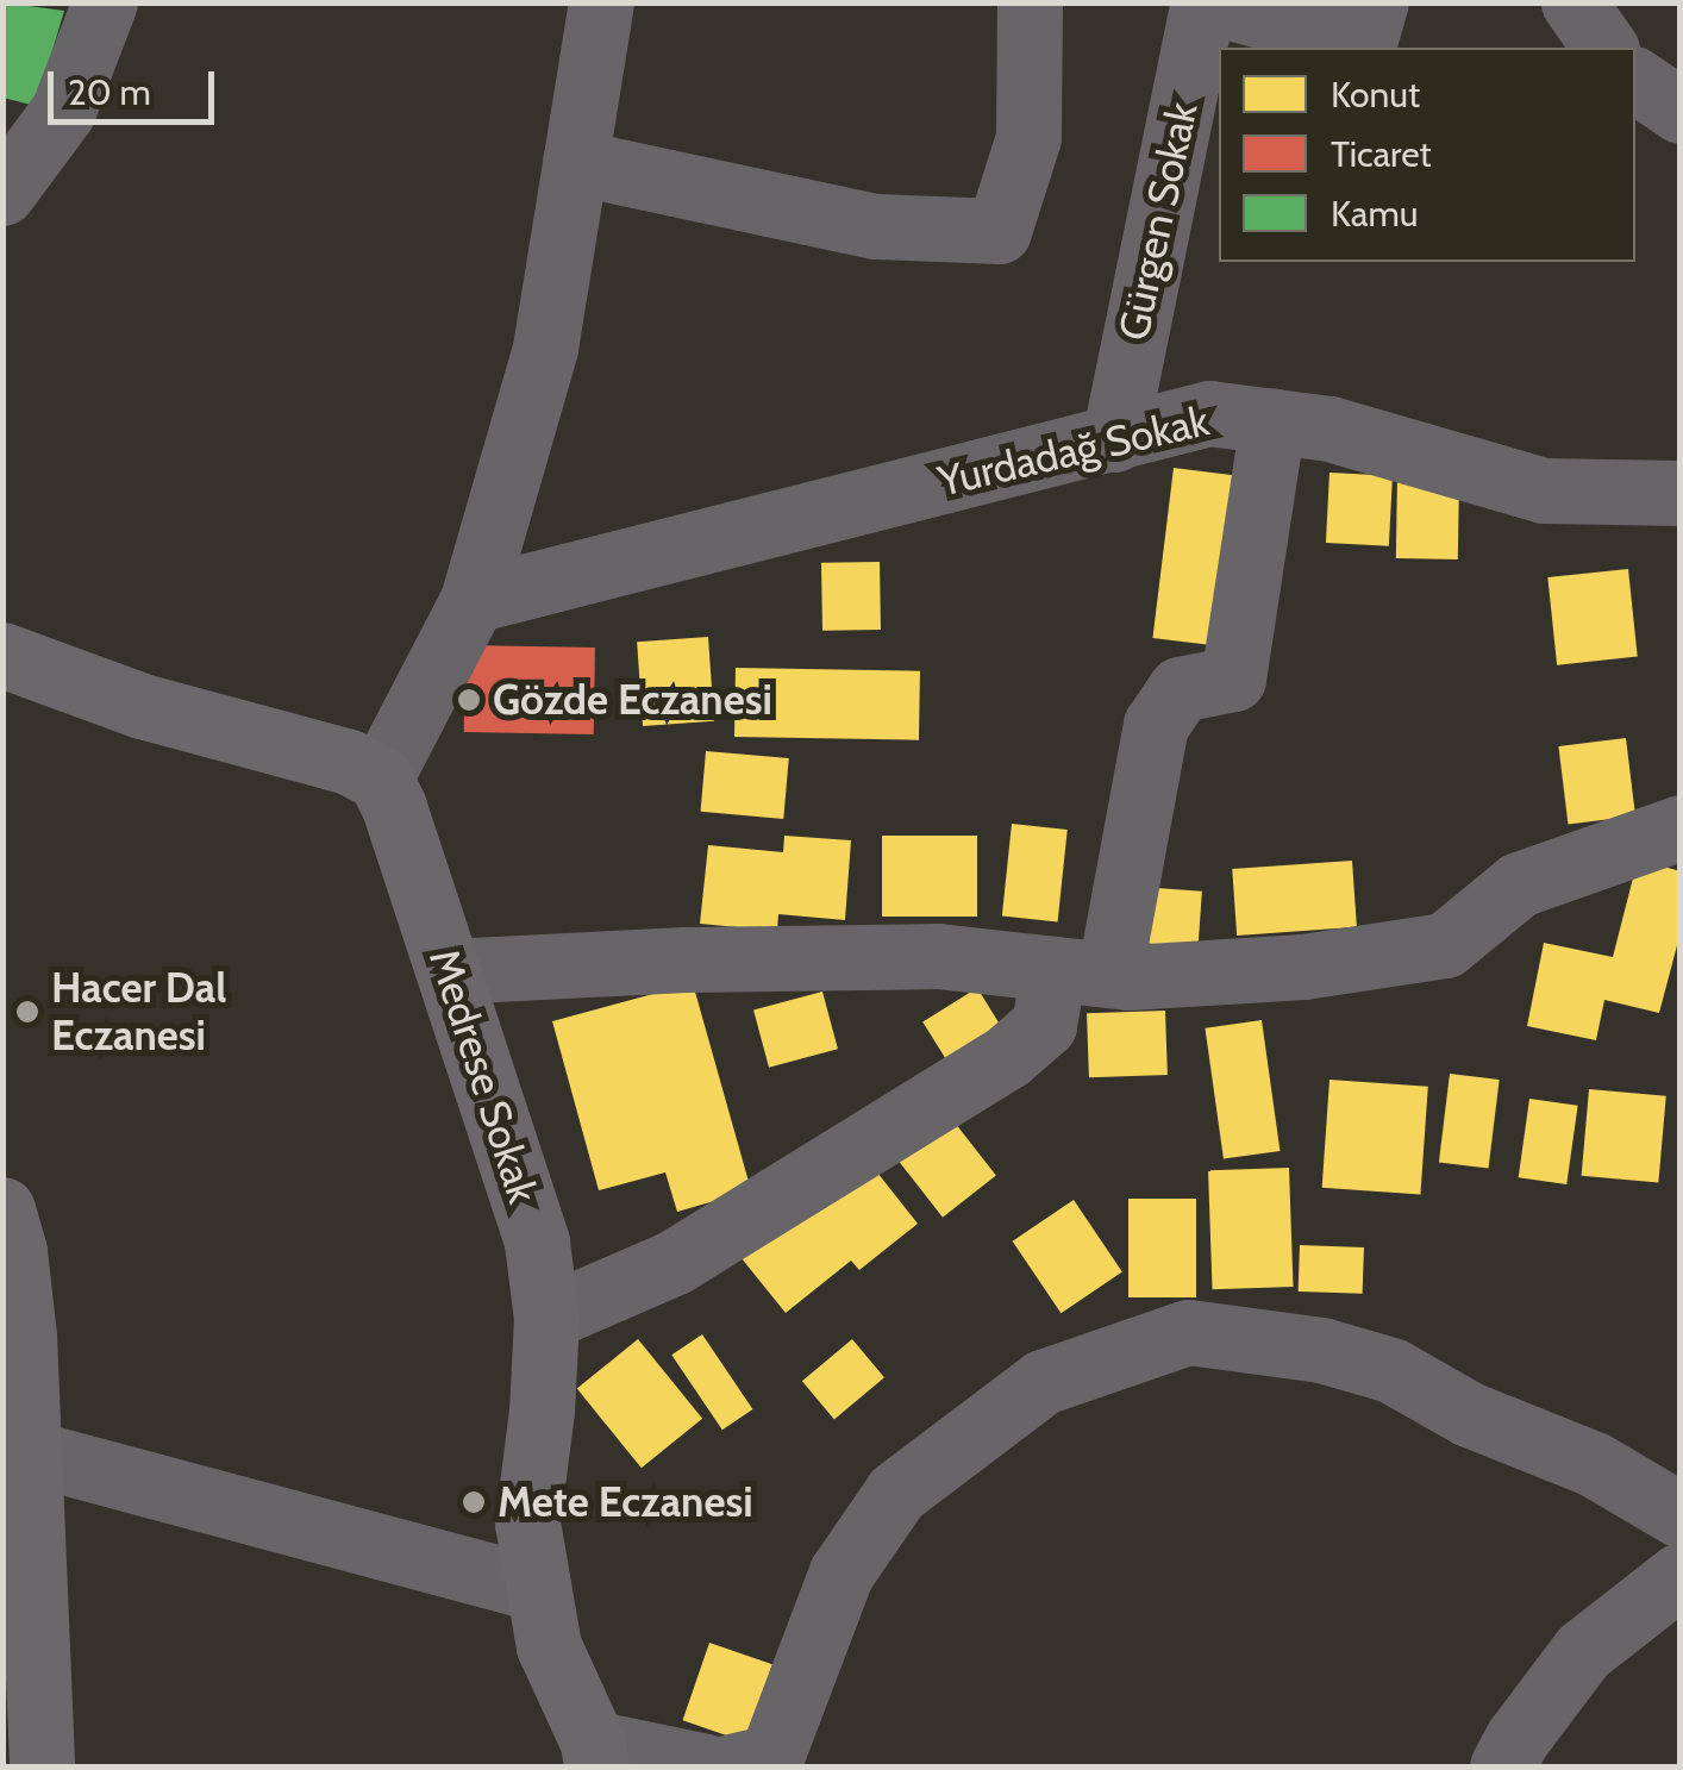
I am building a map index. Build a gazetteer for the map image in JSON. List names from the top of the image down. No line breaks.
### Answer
{"streets":{"street":["Gürgen Sokak","Yurdadağ Sokak","Medrese Sokak"]},"crossings":[["Gürgen Sokak","Yurdadağ Sokak"]],"places":["Gözde Eczanesi","Hacer Dal Eczanesi","Mete Eczanesi"],"legend":["Konut","Ticaret","Kamu"],"scale_bar":"20 m"}
